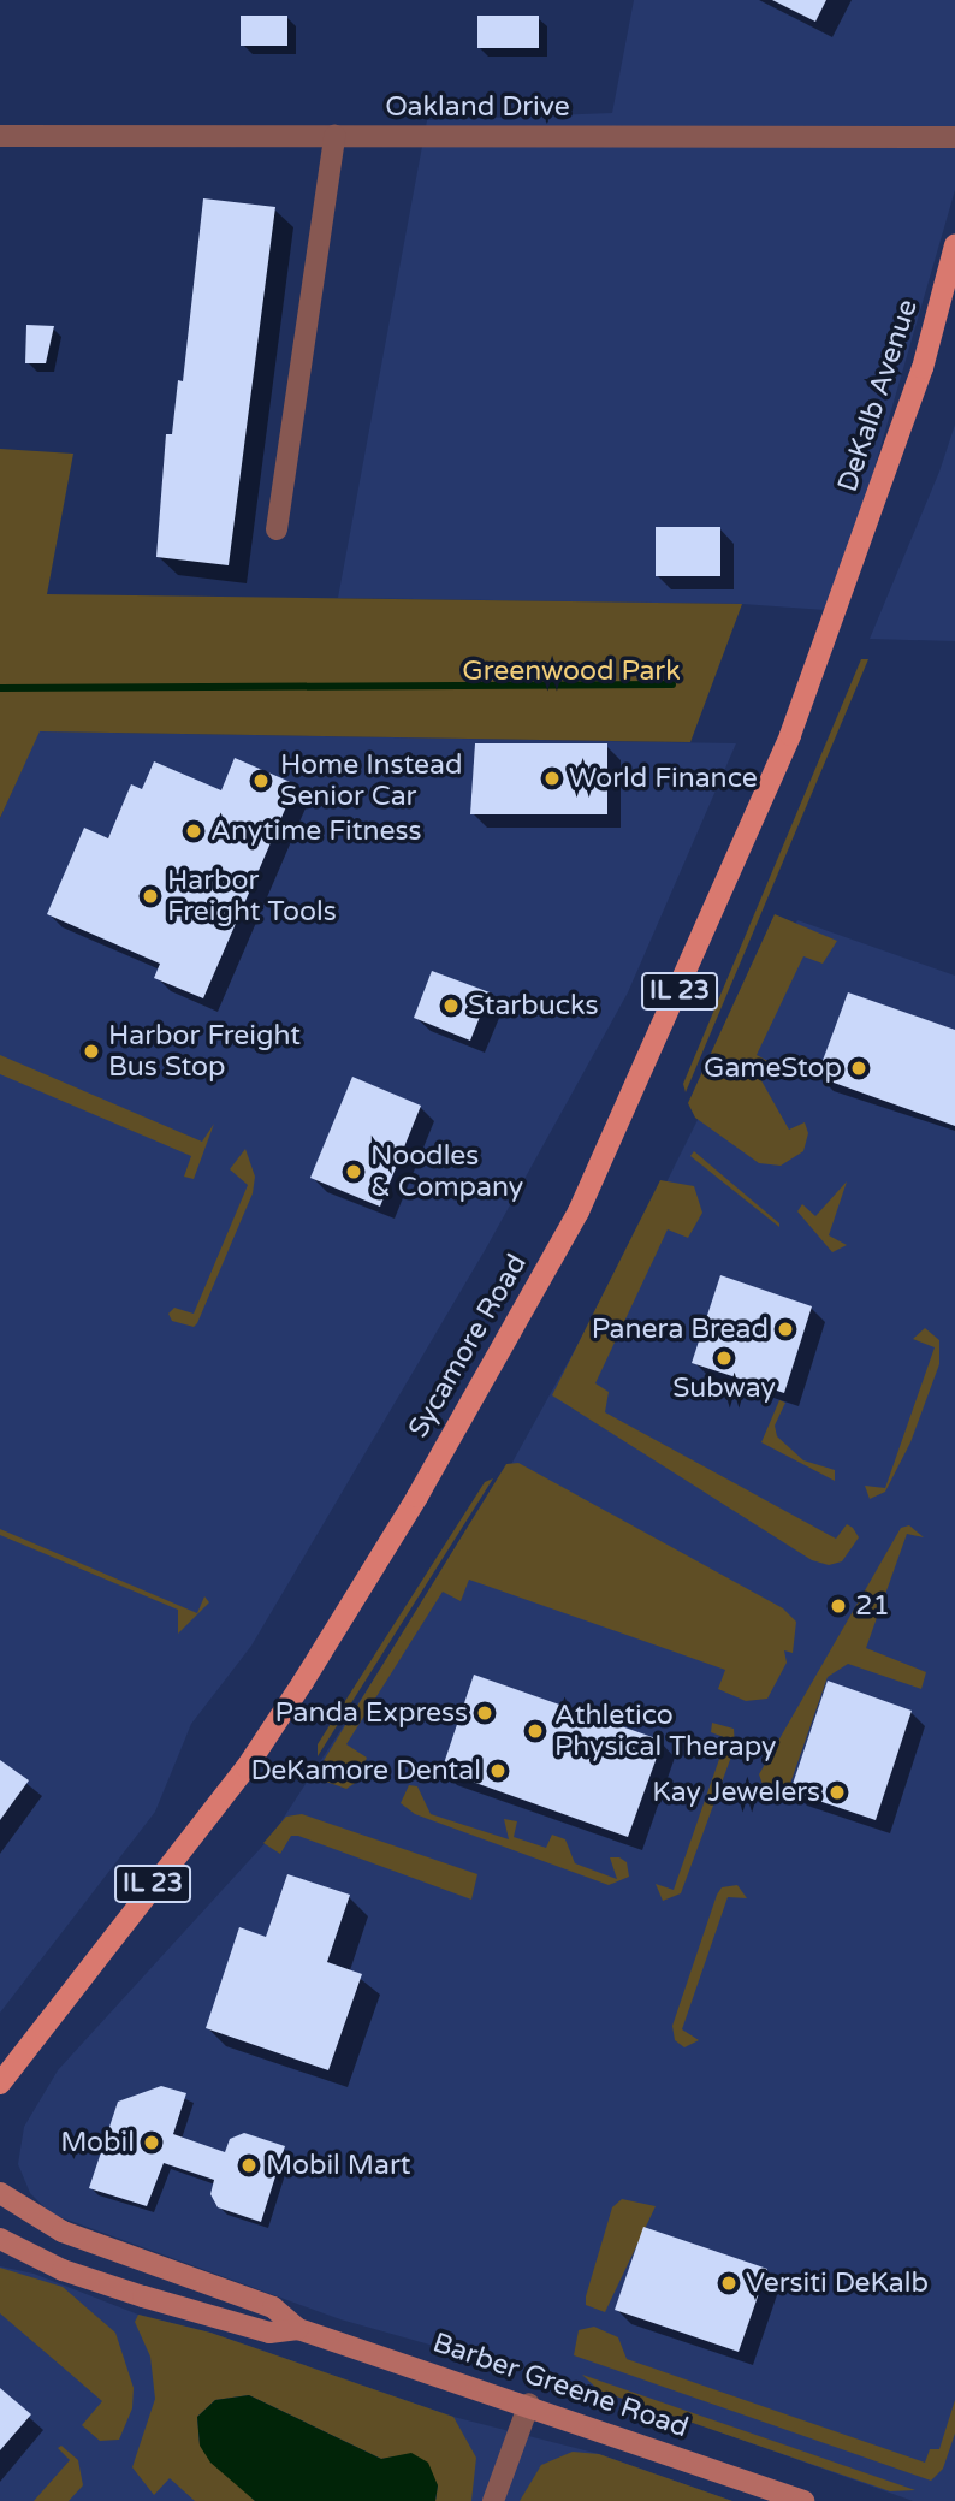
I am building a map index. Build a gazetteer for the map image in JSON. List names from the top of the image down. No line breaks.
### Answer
{"streets":{"main road":["DeKalb Avenue","IL 23","Sycamore Road","Barber Greene Road"],"street":["Oakland Drive"]},"crossings":[["DeKalb Avenue","Sycamore Road"]],"parks":["Greenwood Park"],"places":["World Finance","Home Instead Senior Car","Anytime Fitness","Harbor Freight Tools","Starbucks","Harbor Freight Bus Stop","GameStop","Noodles & Company","Panera Bread","Subway","21","Panda Express","Athletico Physical Therapy","DeKamore Dental","Kay Jewelers","Mobil","Mobil Mart","Versiti DeKalb"]}
